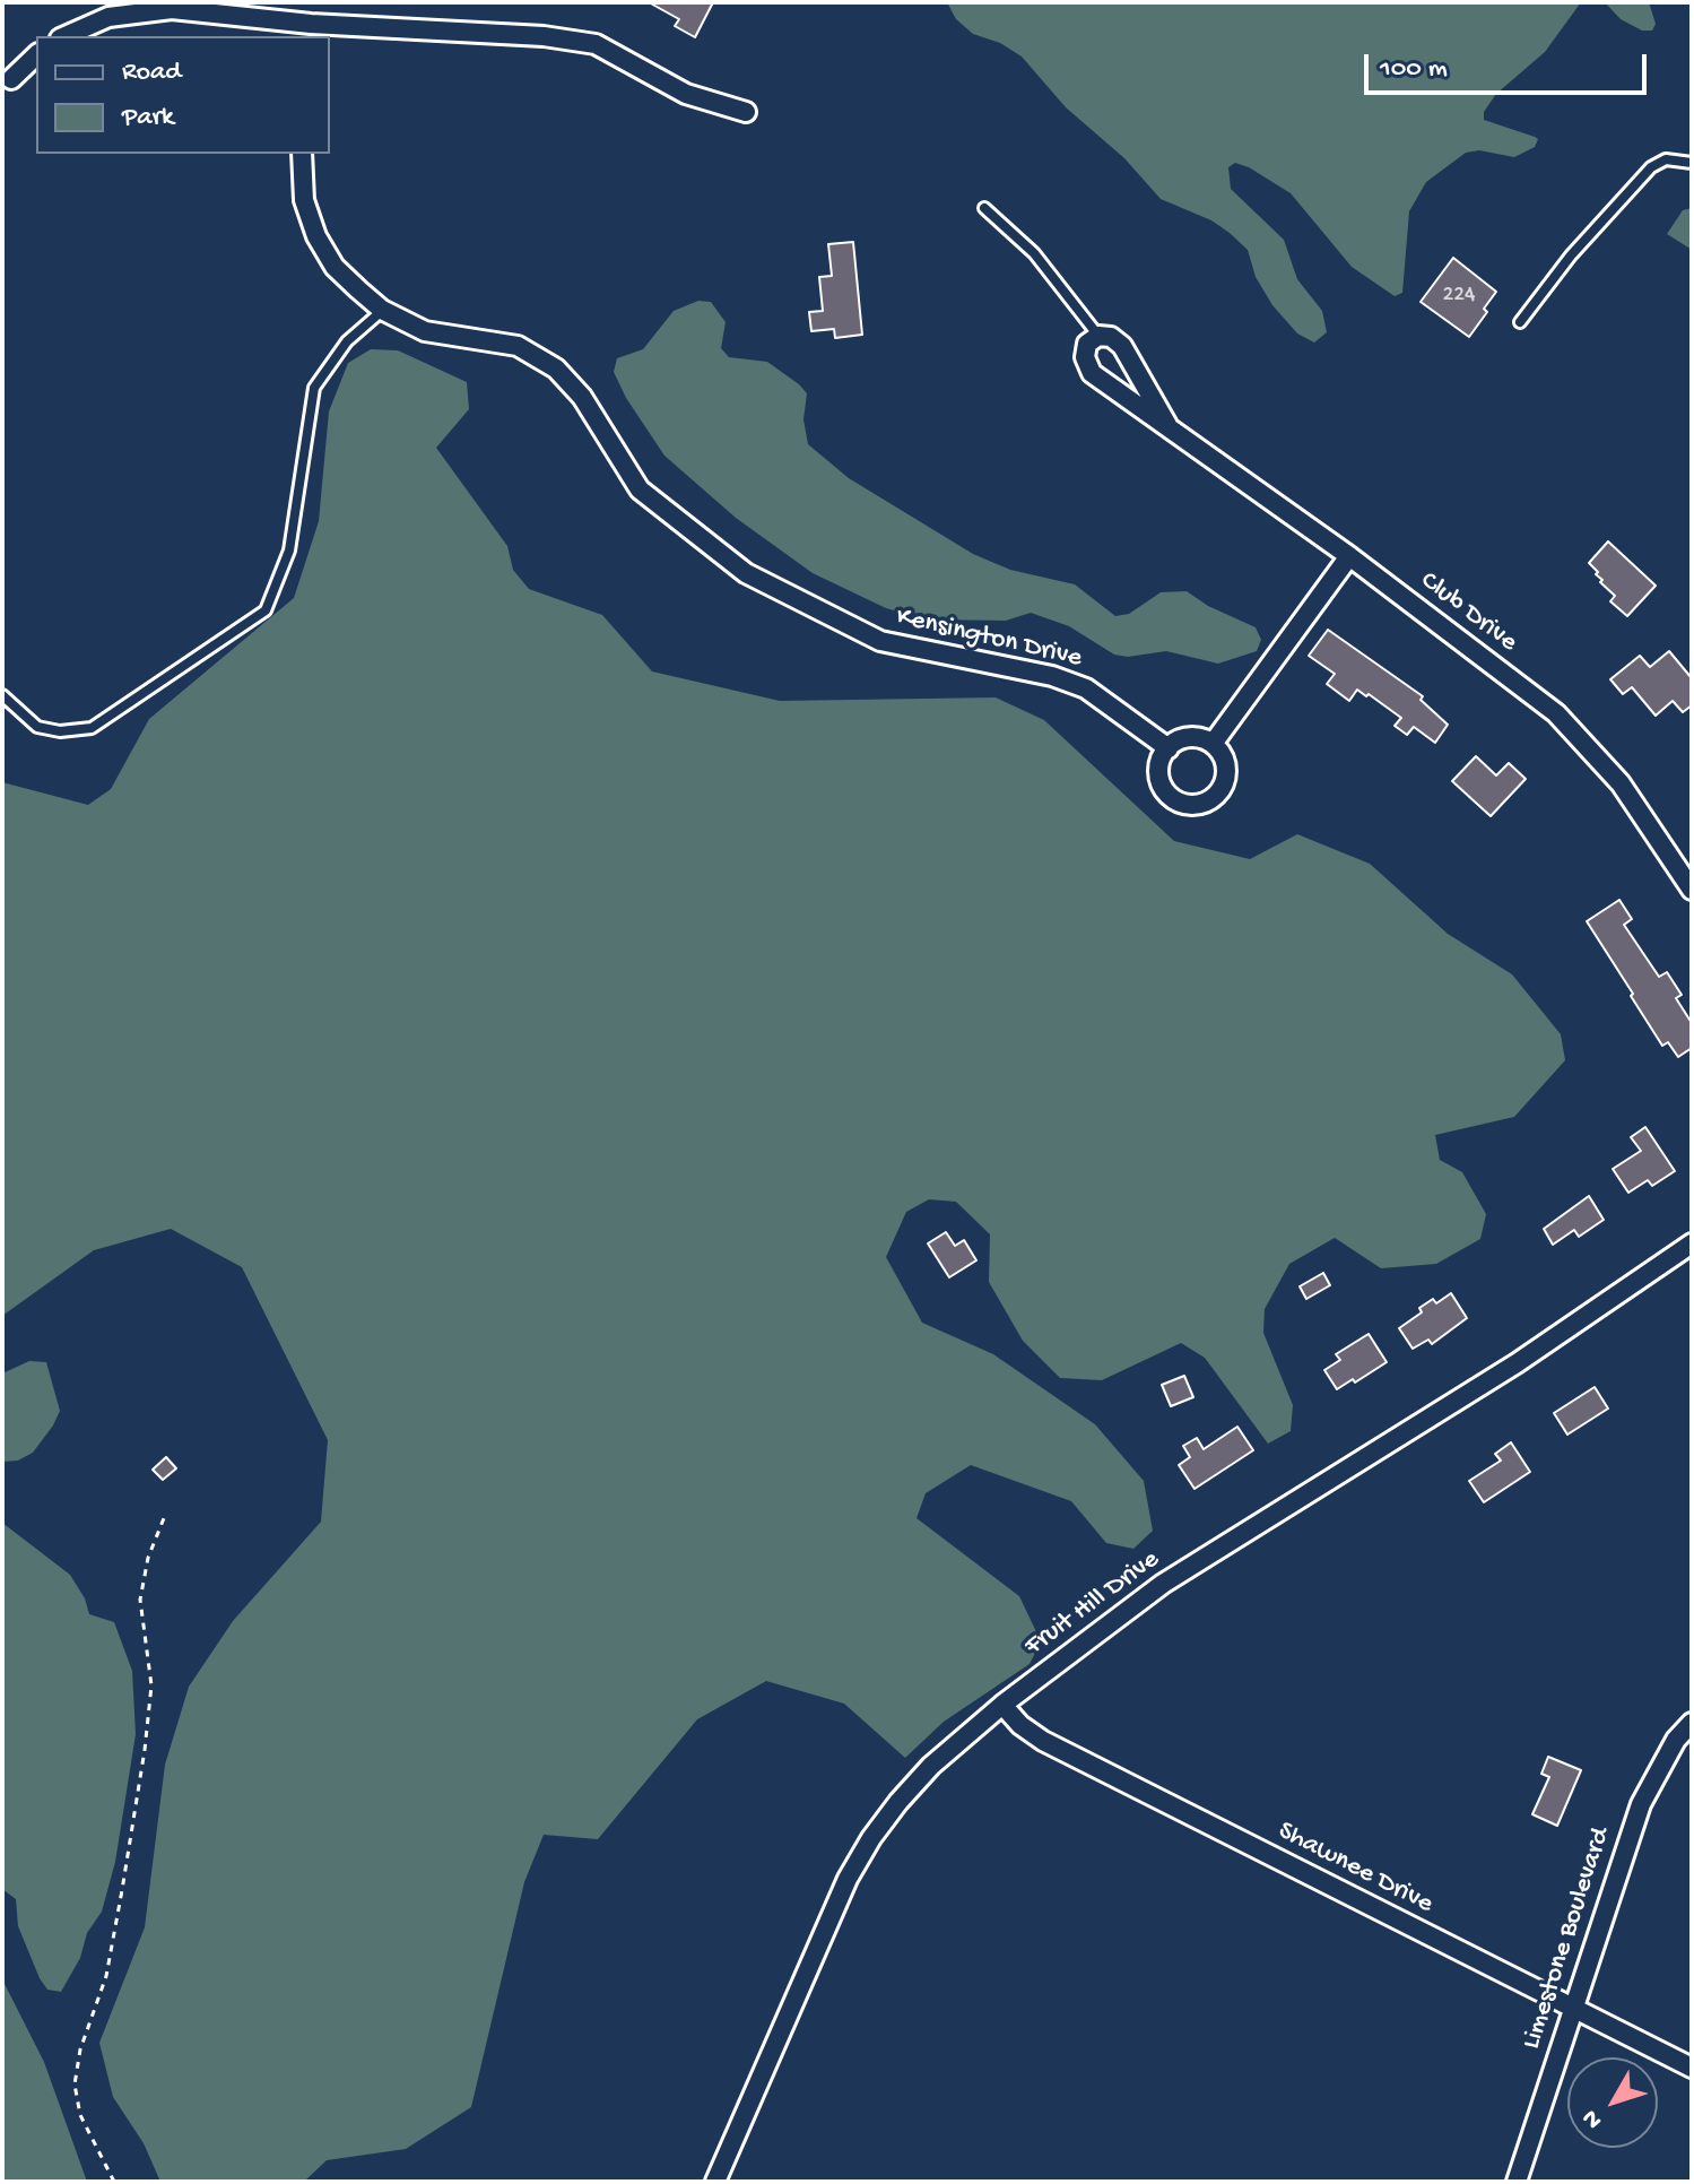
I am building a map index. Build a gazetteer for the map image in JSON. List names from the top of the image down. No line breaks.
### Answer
{"streets":{"street":["Club Drive","Kensington Drive","Fruit Hill Drive","Shawnee Drive","Limestone Boulevard"]},"crossings":[["Fruit Hill Drive","Shawnee Drive"],["Shawnee Drive","Limestone Boulevard"]],"house_numbers":["224"],"legend":["Road","Park"],"scale_bar":"100 m","north":"bottom left"}
